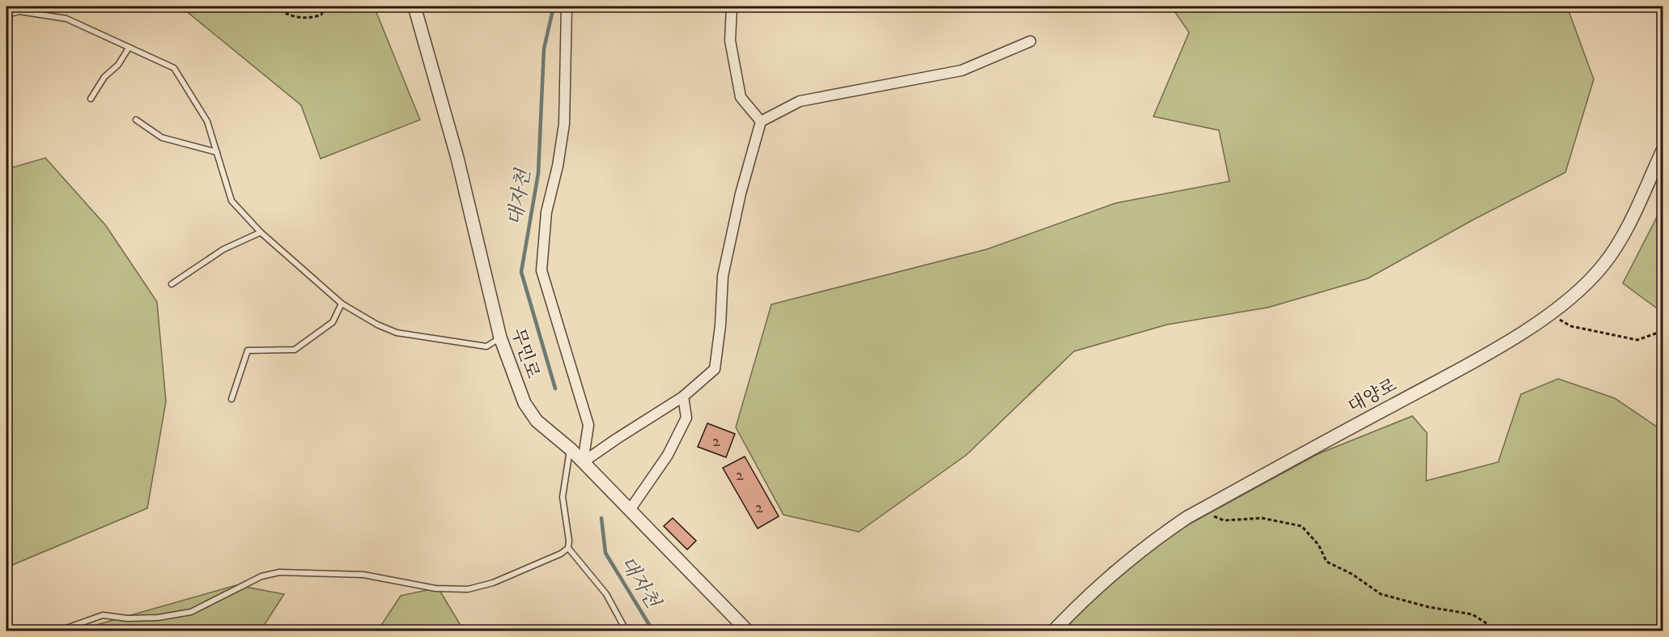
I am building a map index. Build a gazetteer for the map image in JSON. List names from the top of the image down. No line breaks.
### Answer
{"streets":{"street":["무민로","대양로"]},"water":["대자천"],"house_numbers":["2","2","2"]}
